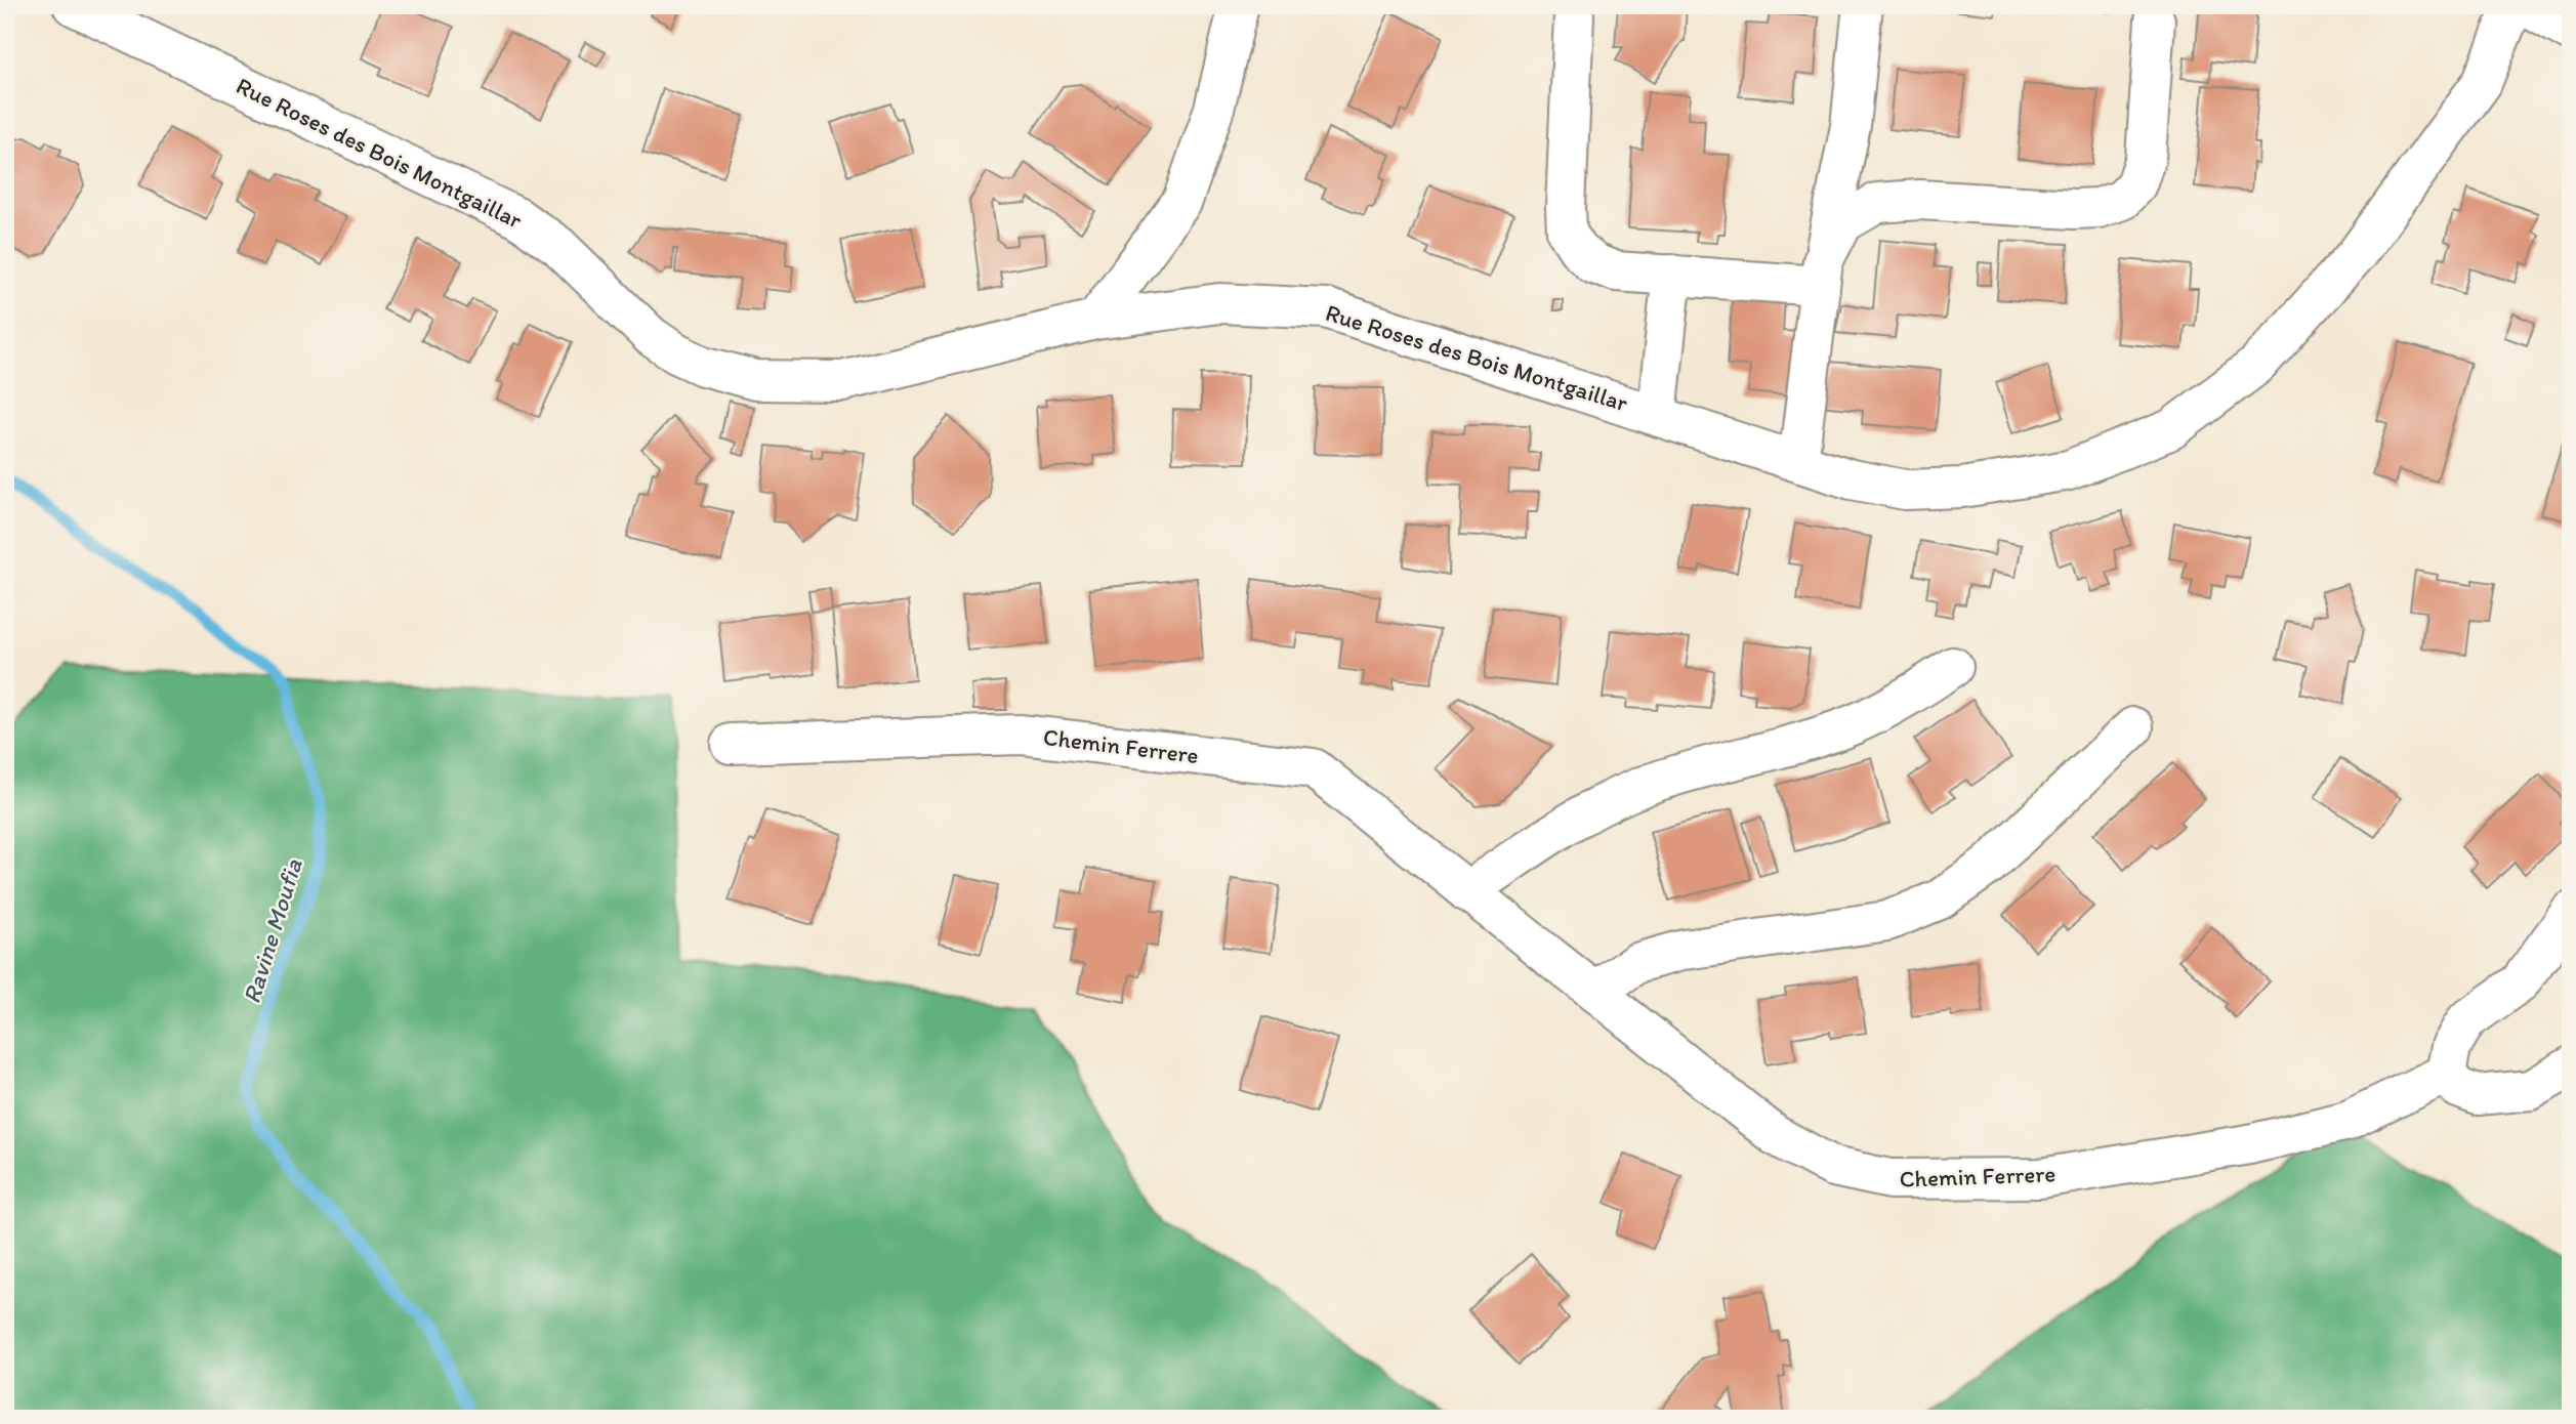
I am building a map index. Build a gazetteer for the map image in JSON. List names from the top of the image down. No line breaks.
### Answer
{"streets":{"street":["Rue Roses des Bois Montgaillar","Chemin Ferrere"]},"water":["Ravine Moufia"]}
